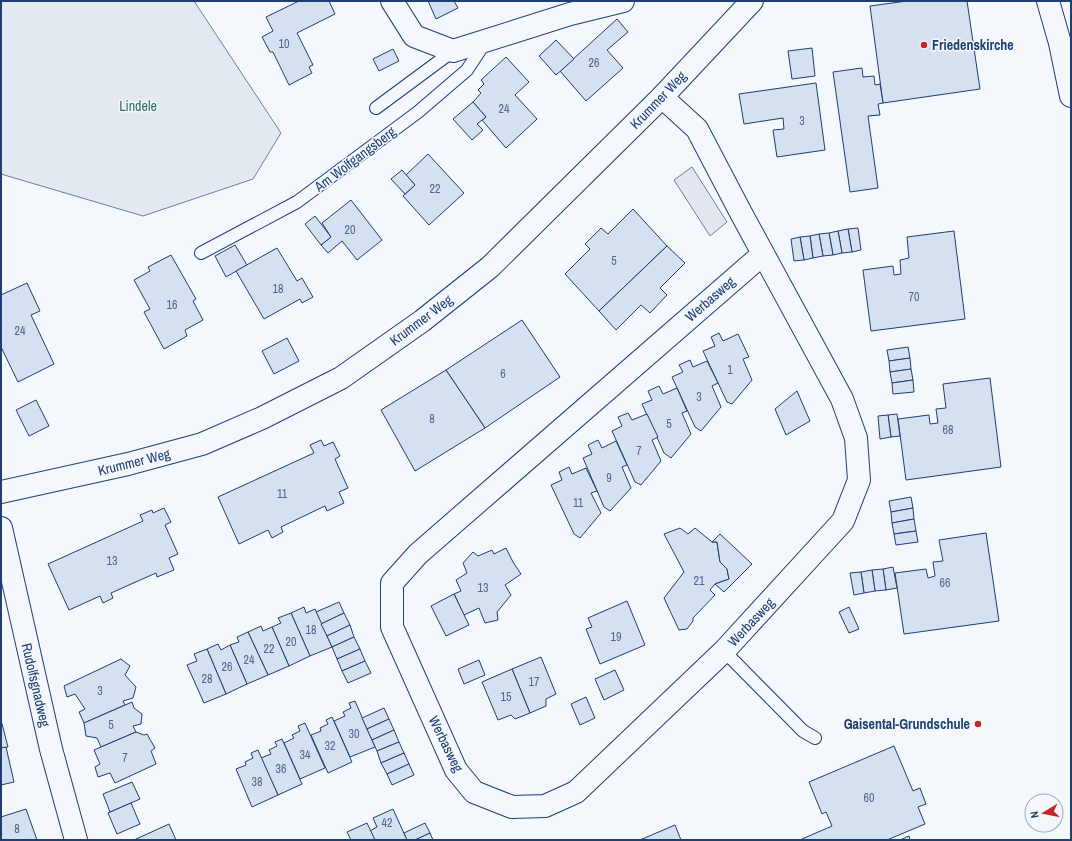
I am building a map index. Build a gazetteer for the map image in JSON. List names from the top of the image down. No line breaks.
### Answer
{"streets":{"street":["Krummer Weg","Werbasweg","Rudolfsgnadweg"],"lane":["Am Wolfgangsberg"]},"crossings":[["Krummer Weg","Werbasweg"]],"parks":["Lindele"],"places":["Friedenskirche","Gaisental-Grundschule"],"house_numbers":["10","26","24","3","22","20","5","18","70","16","24","1","6","3","8","5","68","7","9","11","11","13","21","66","13","18","19","20","22","24","26","28","17","3","15","5","30","32","34","7","36","38","60","42","8"],"north":"left"}
